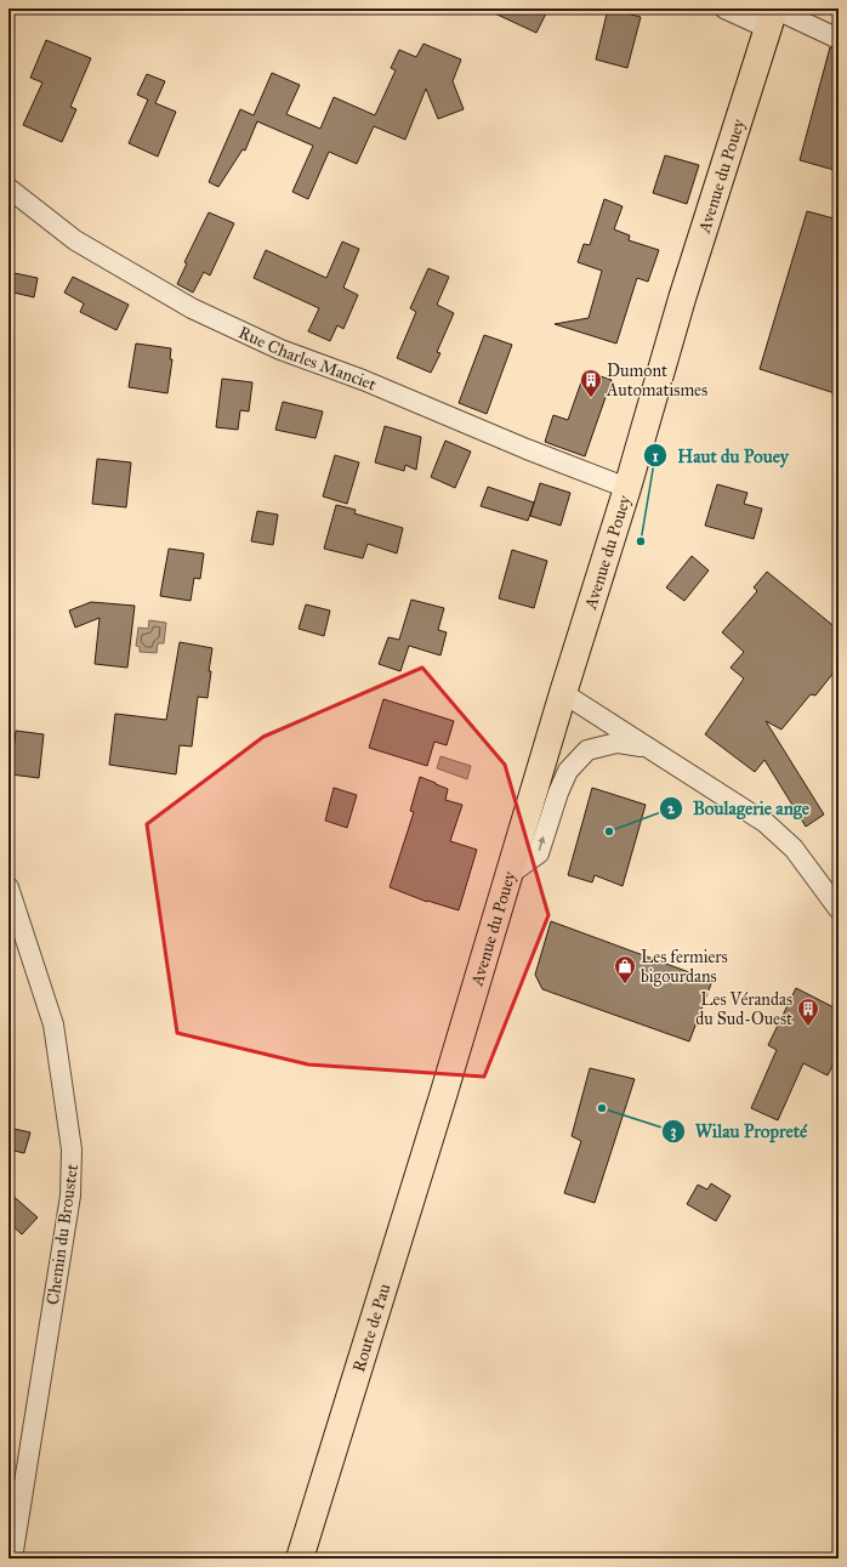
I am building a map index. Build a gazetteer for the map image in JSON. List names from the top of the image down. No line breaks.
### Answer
{"streets":{"main road":["Avenue du Pouey","Route de Pau"],"street":["Rue Charles Manciet","Chemin du Broustet"]},"crossings":[["Avenue du Pouey","Rue Charles Manciet"],["Avenue du Pouey","Route de Pau"]],"places":{"building":["Dumont Automatismes","Les Vérandas du Sud-Ouest"],"other":["Haut du Pouey","Boulagerie ange","Wilau Propreté"],"shop":["Les fermiers bigourdans"]}}
